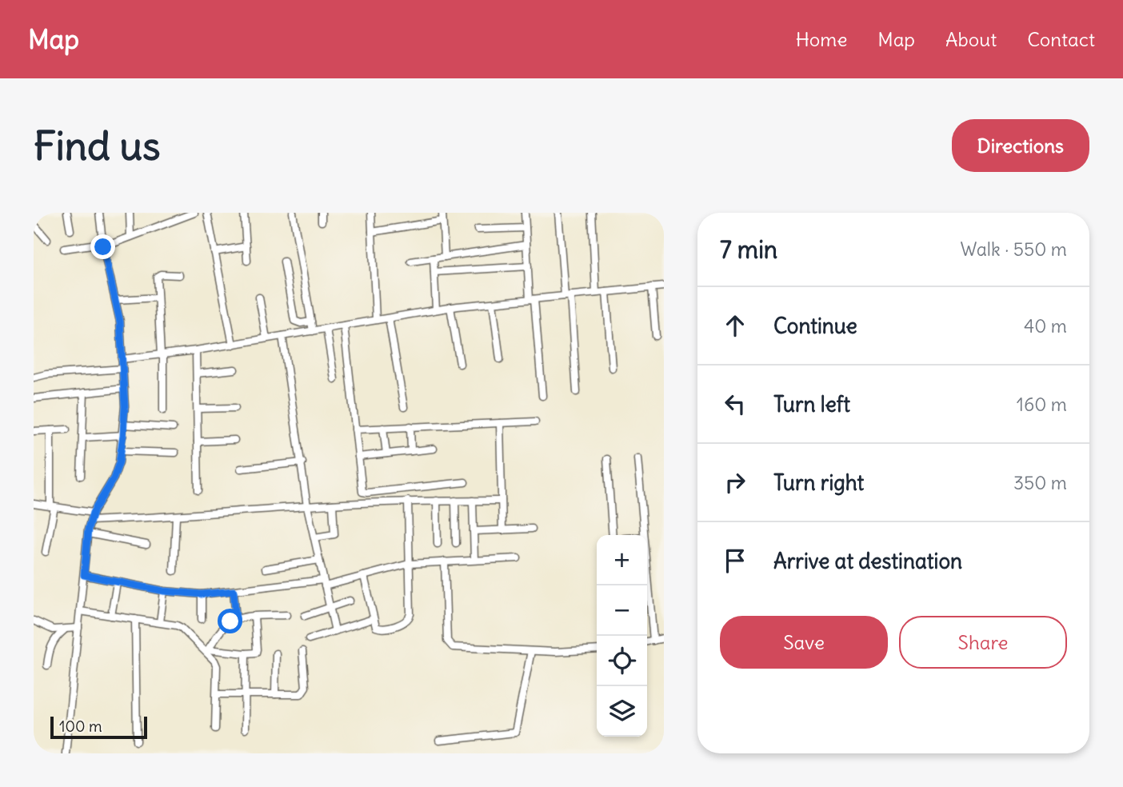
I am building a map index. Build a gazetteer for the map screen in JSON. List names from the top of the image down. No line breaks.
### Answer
{"scale_bar":"100 m","page":{"header":"Map","nav":["Home","Map","About","Contact"],"buttons":["Directions",["Save","Share"]],"title":"Find us","heading":["7 min","Walk · 550 m"],"list":[["Continue","40 m"],["Turn left","160 m"],["Turn right","350 m"],"Arrive at destination"],"map_buttons":["+","−"],"scale":"100 m"}}
